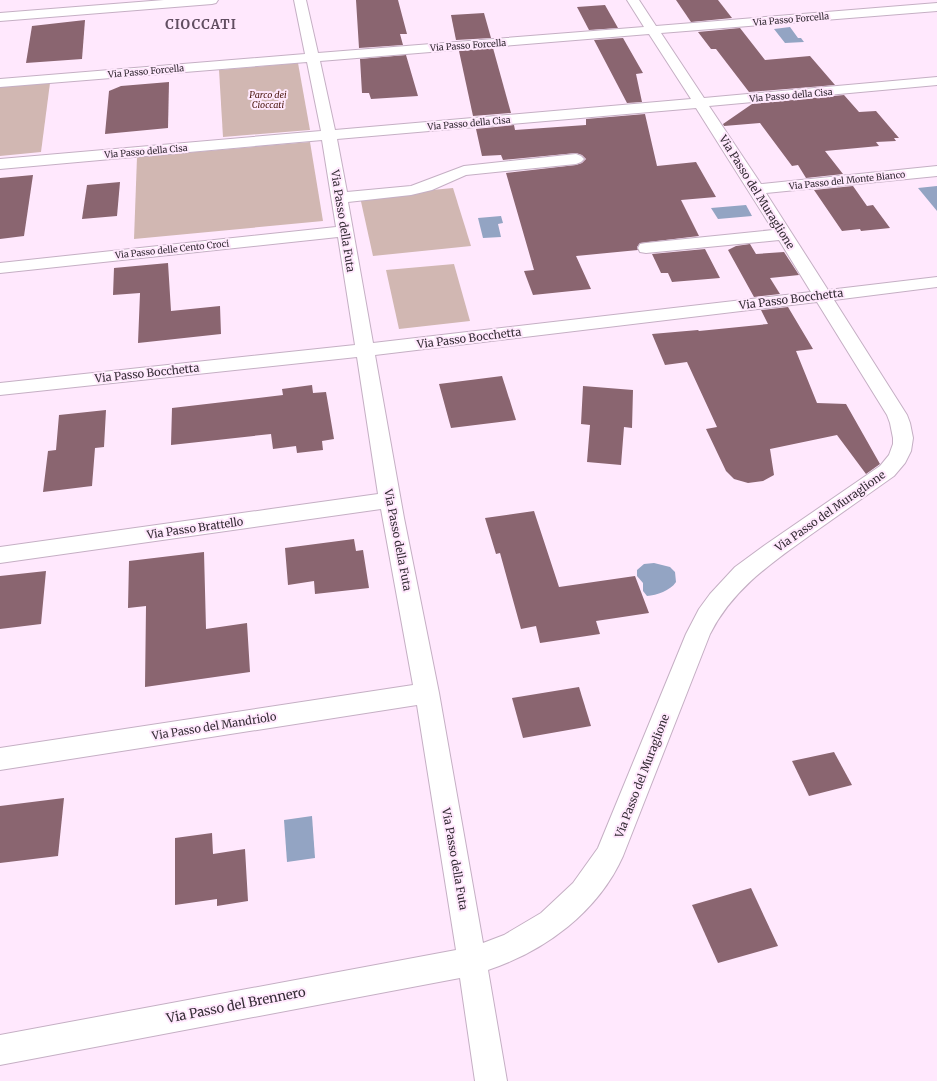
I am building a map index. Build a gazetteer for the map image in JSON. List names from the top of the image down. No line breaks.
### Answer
{"streets":{"street":["Via Passo Forcella","Via Passo della Cisa","Via Passo del Monte Bianco","Via Passo del Muraglione","Via Passo della Futa","Via Passo delle Cento Croci","Via Passo Bocchetta","Via Passo Brattello","Via Passo del Mandriolo","Via Passo del Brennero"]},"crossings":[["Via Passo Forcella","Via Passo del Muraglione"],["Via Passo Forcella","Via Passo della Futa"],["Via Passo della Cisa","Via Passo del Muraglione"],["Via Passo della Cisa","Via Passo della Futa"],["Via Passo del Monte Bianco","Via Passo del Muraglione"],["Via Passo del Muraglione","Via Passo della Futa"],["Via Passo del Muraglione","Via Passo Bocchetta"],["Via Passo del Muraglione","Via Passo del Brennero"],["Via Passo della Futa","Via Passo delle Cento Croci"],["Via Passo della Futa","Via Passo Bocchetta"],["Via Passo della Futa","Via Passo Brattello"],["Via Passo della Futa","Via Passo del Mandriolo"],["Via Passo della Futa","Via Passo del Brennero"]],"districts":["CIOCCATI"],"parks":["Parco dei Cioccati"]}
